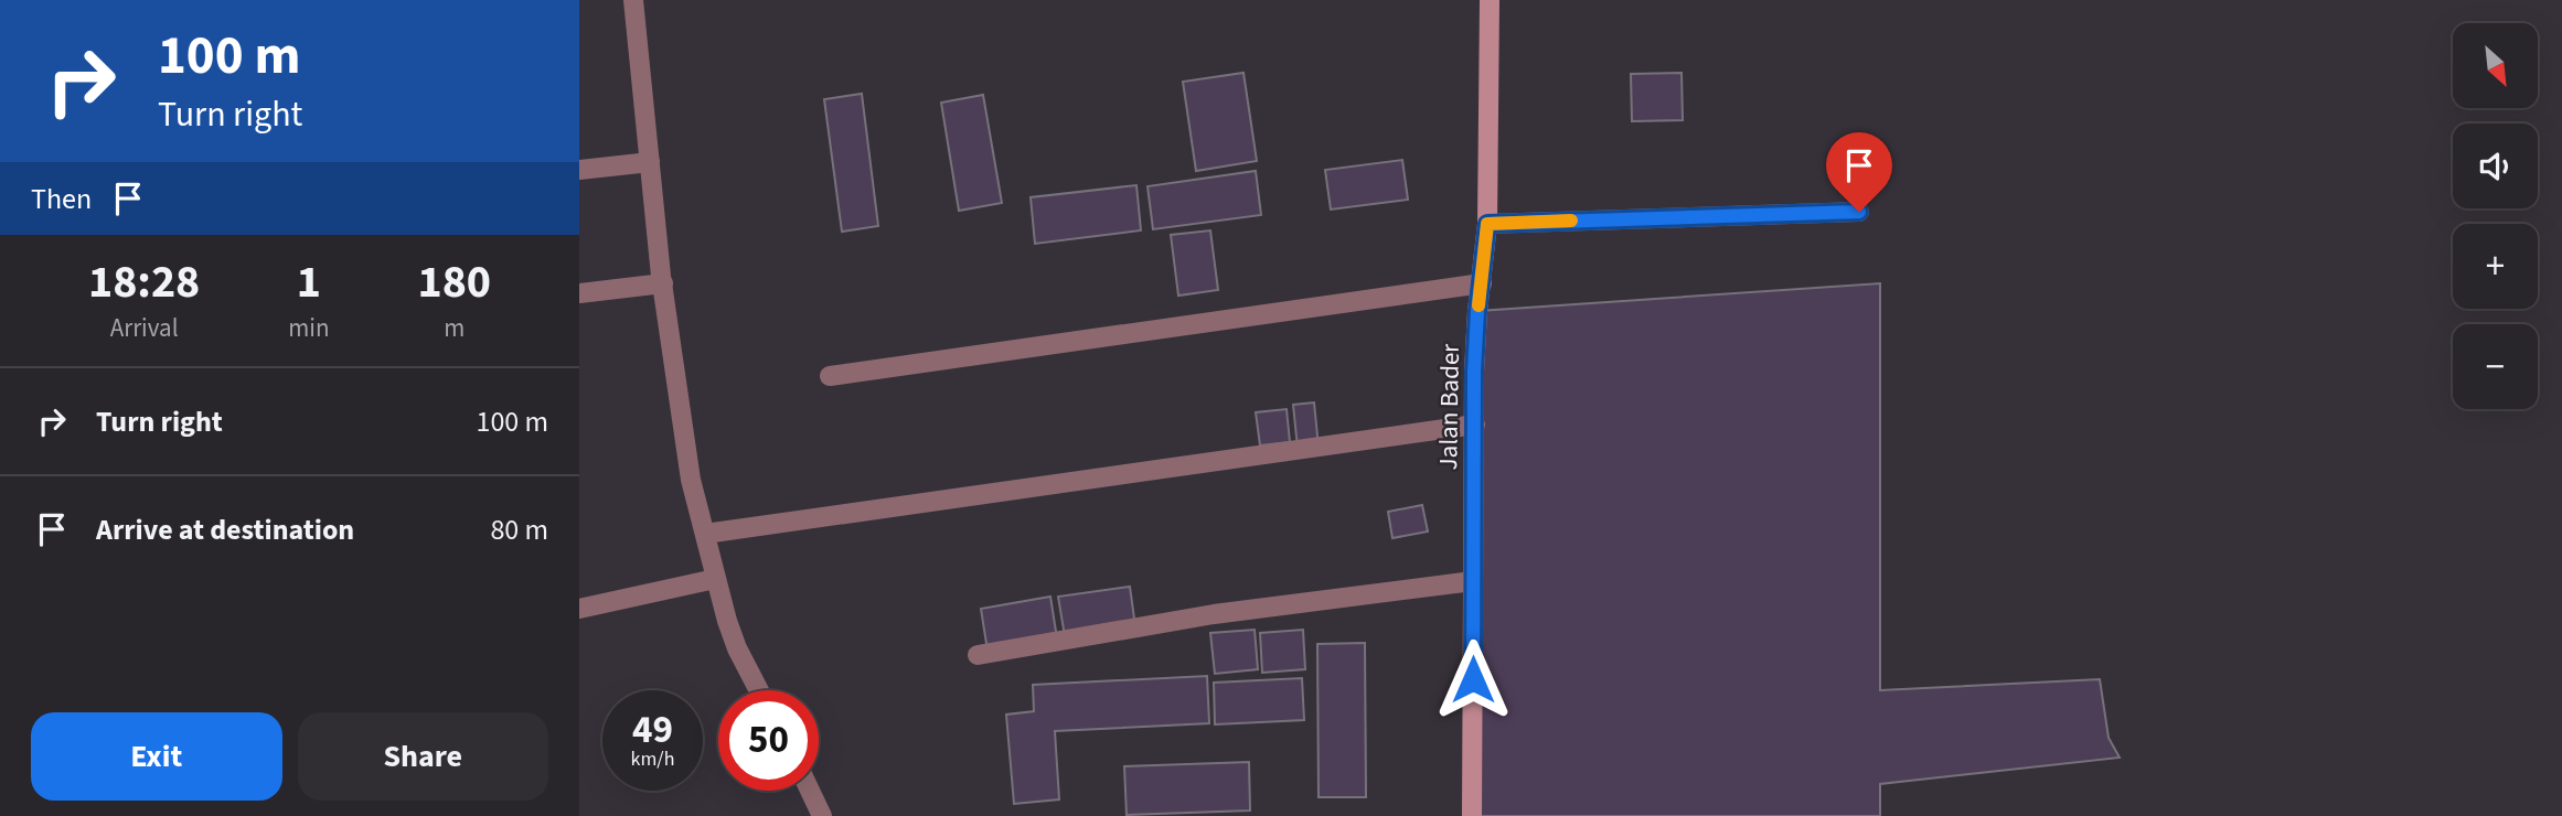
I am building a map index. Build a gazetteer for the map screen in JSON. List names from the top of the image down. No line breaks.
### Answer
{"streets":{"main road":["Jalan Bader"]},"north":"bottom right","page":{"turn":["100 m","Turn right"],"map_buttons":["+","−"],"then":"Then","eta":["18:28","Arrival","1","min","180","m"],"list":[{"name":"Turn right","value":"100 m"},{"name":"Arrive at destination","value":"80 m"}],"speed":"49 km/h","limit":"50","buttons":["Exit","Share"]}}
